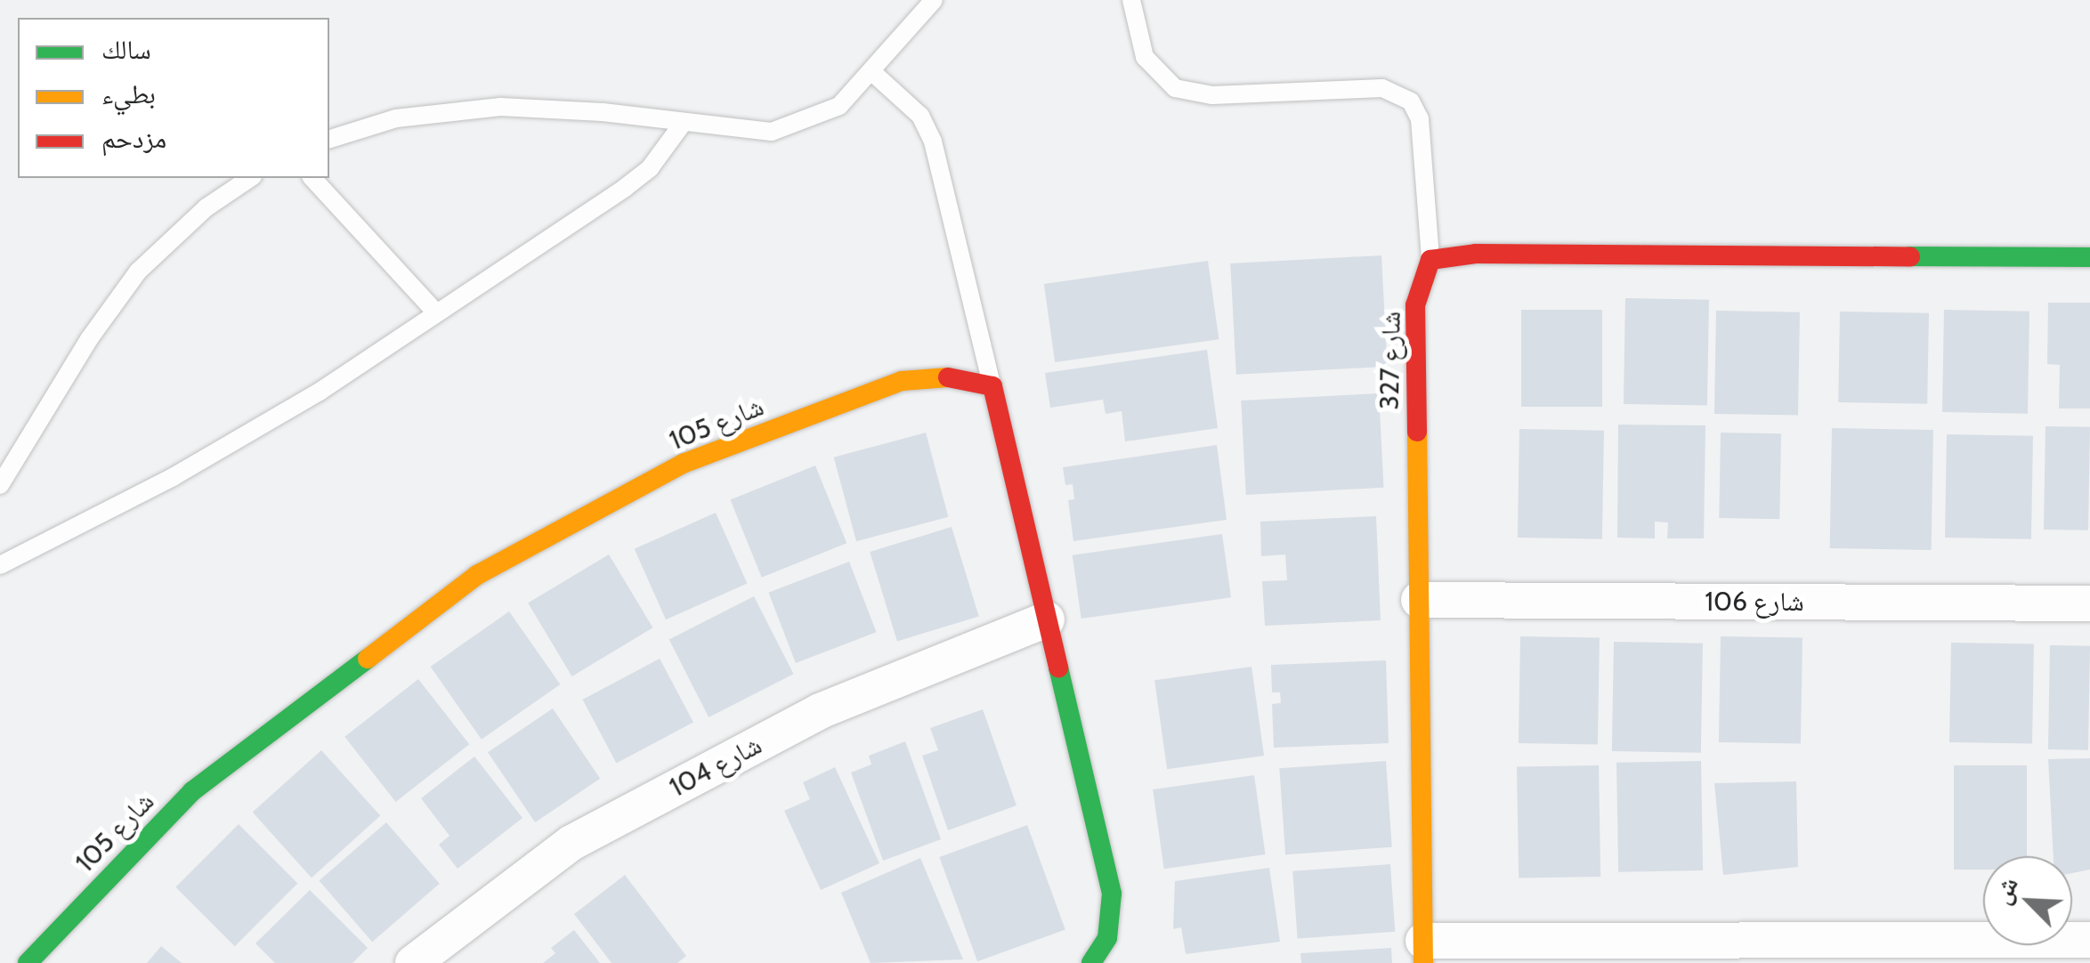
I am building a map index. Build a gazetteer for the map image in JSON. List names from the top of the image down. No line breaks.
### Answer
{"streets":{"street":["شارع 327","شارع 105","شارع 106","شارع 104"]},"crossings":[["شارع 327","شارع 106"]],"legend":["سالك","بطيء","مزدحم"],"north":"top left"}
